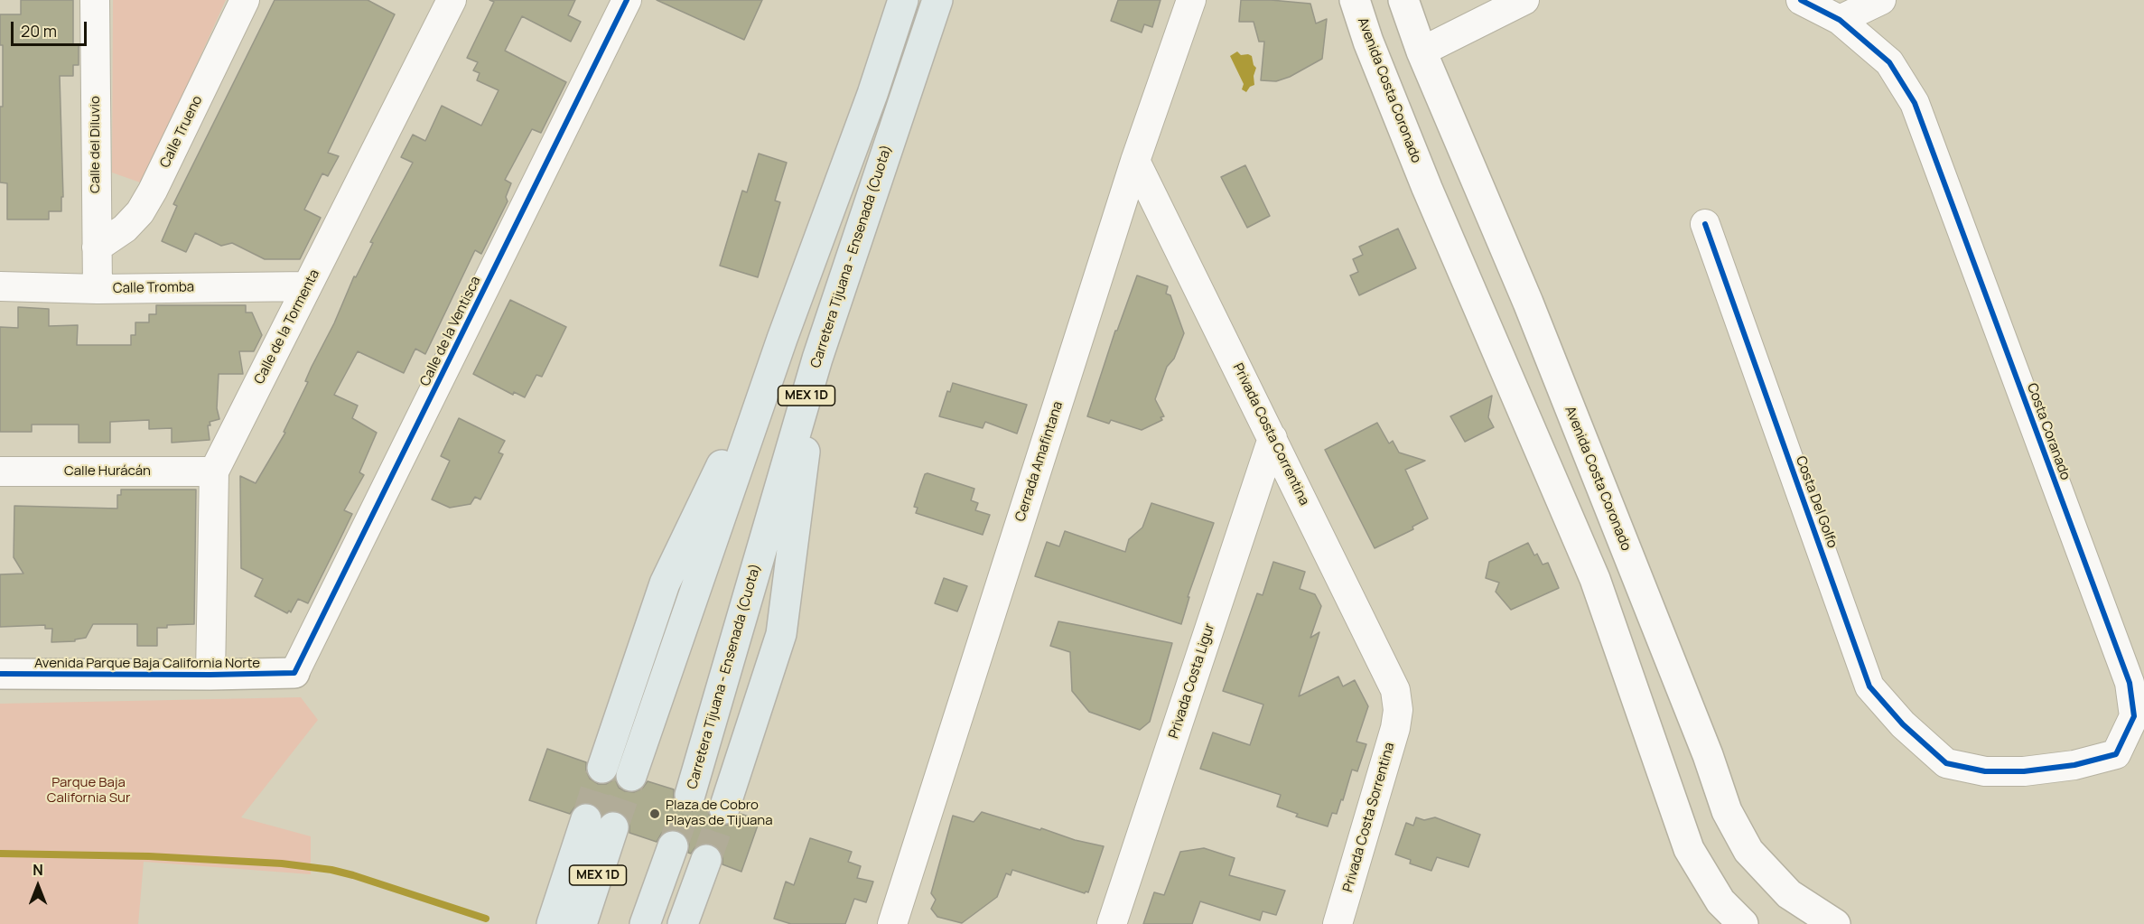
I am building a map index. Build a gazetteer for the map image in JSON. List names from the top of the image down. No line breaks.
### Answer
{"streets":{"highway":["Carretera Tijuana - Ensenada (Cuota)","MEX 1D"],"street":["Avenida Costa Coronado","Calle Trueno","Calle del Diluvio","Calle Tromba","Calle de la Tormenta","Calle de la Ventisca","Costa Coranado","Privada Costa Correntina","Cerrada Amafintana","Calle Hurácán","Costa Del Golfo","Avenida Parque Baja California Norte","Privada Costa Ligur","Privada Costa Sorrentina"]},"crossings":[["Calle Trueno","Calle del Diluvio"],["Calle del Diluvio","Calle Tromba"],["Calle Tromba","Calle de la Tormenta"],["Calle de la Tormenta","Calle Hurácán"],["Calle de la Tormenta","Avenida Parque Baja California Norte"],["Calle de la Ventisca","Avenida Parque Baja California Norte"],["Costa Coranado","Costa Del Golfo"],["Privada Costa Correntina","Cerrada Amafintana"],["Privada Costa Correntina","Privada Costa Ligur"],["Privada Costa Correntina","Privada Costa Sorrentina"]],"parks":["Parque Baja California Sur"],"places":["Plaza de Cobro Playas de Tijuana"],"scale_bar":"20 m","north":"top"}
